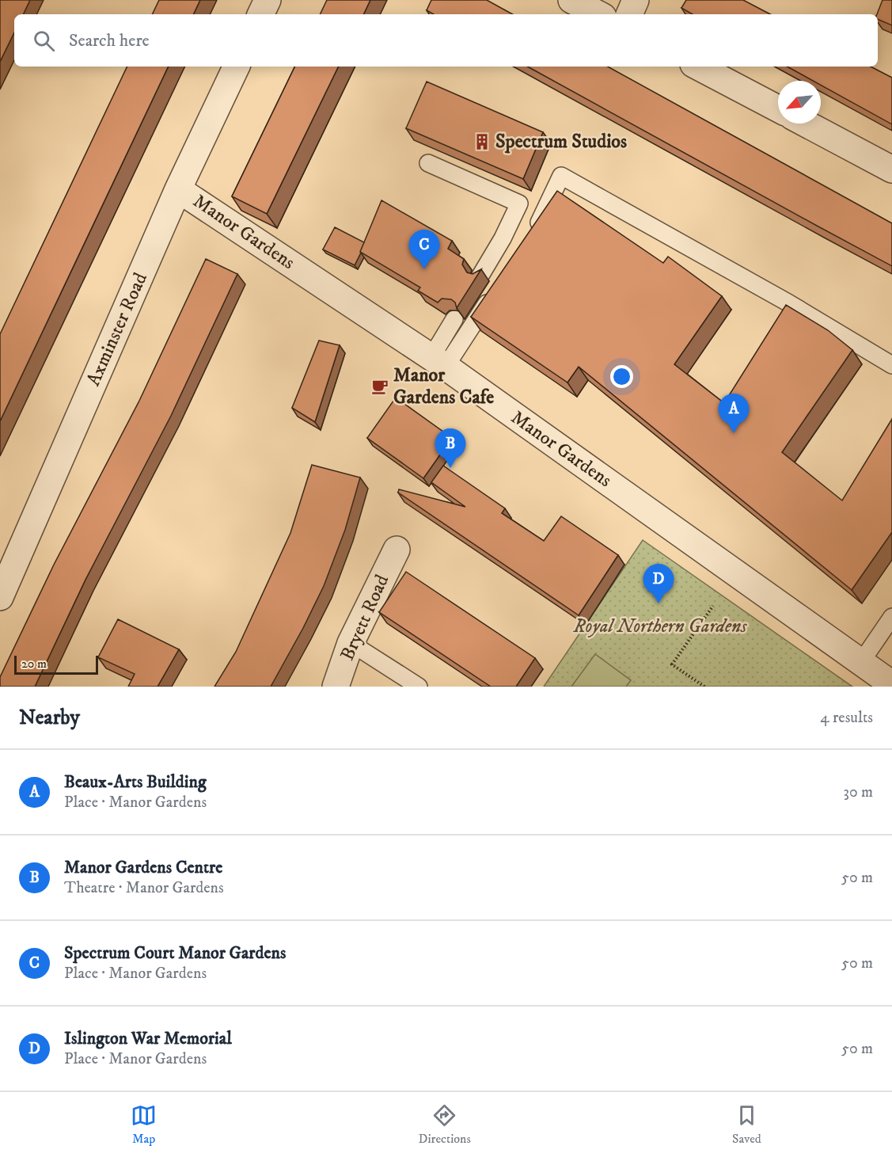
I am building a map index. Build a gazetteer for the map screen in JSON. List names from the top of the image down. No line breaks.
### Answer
{"streets":{"street":["Manor Gardens","Axminster Road","Bryett Road"]},"crossings":[["Manor Gardens","Axminster Road"]],"parks":["Royal Northern Gardens"],"places":{"building":["Spectrum Studios"],"cafe":["Manor Gardens Cafe"]},"scale_bar":"20 m","north":"bottom left","page":{"search":"Search here","pins":["C","A","B","D"],"scale":"20 m","heading":["Nearby","4 results"],"list":[{"mark":"A","name":"Beaux-Arts Building","note":"Place · Manor Gardens","value":"30 m"},{"mark":"B","name":"Manor Gardens Centre","note":"Theatre · Manor Gardens","value":"50 m"},{"mark":"C","name":"Spectrum Court Manor Gardens","note":"Place · Manor Gardens","value":"50 m"},{"mark":"D","name":"Islington War Memorial","note":"Place · Manor Gardens","value":"50 m"}],"nav":["Map","Directions","Saved"]}}
